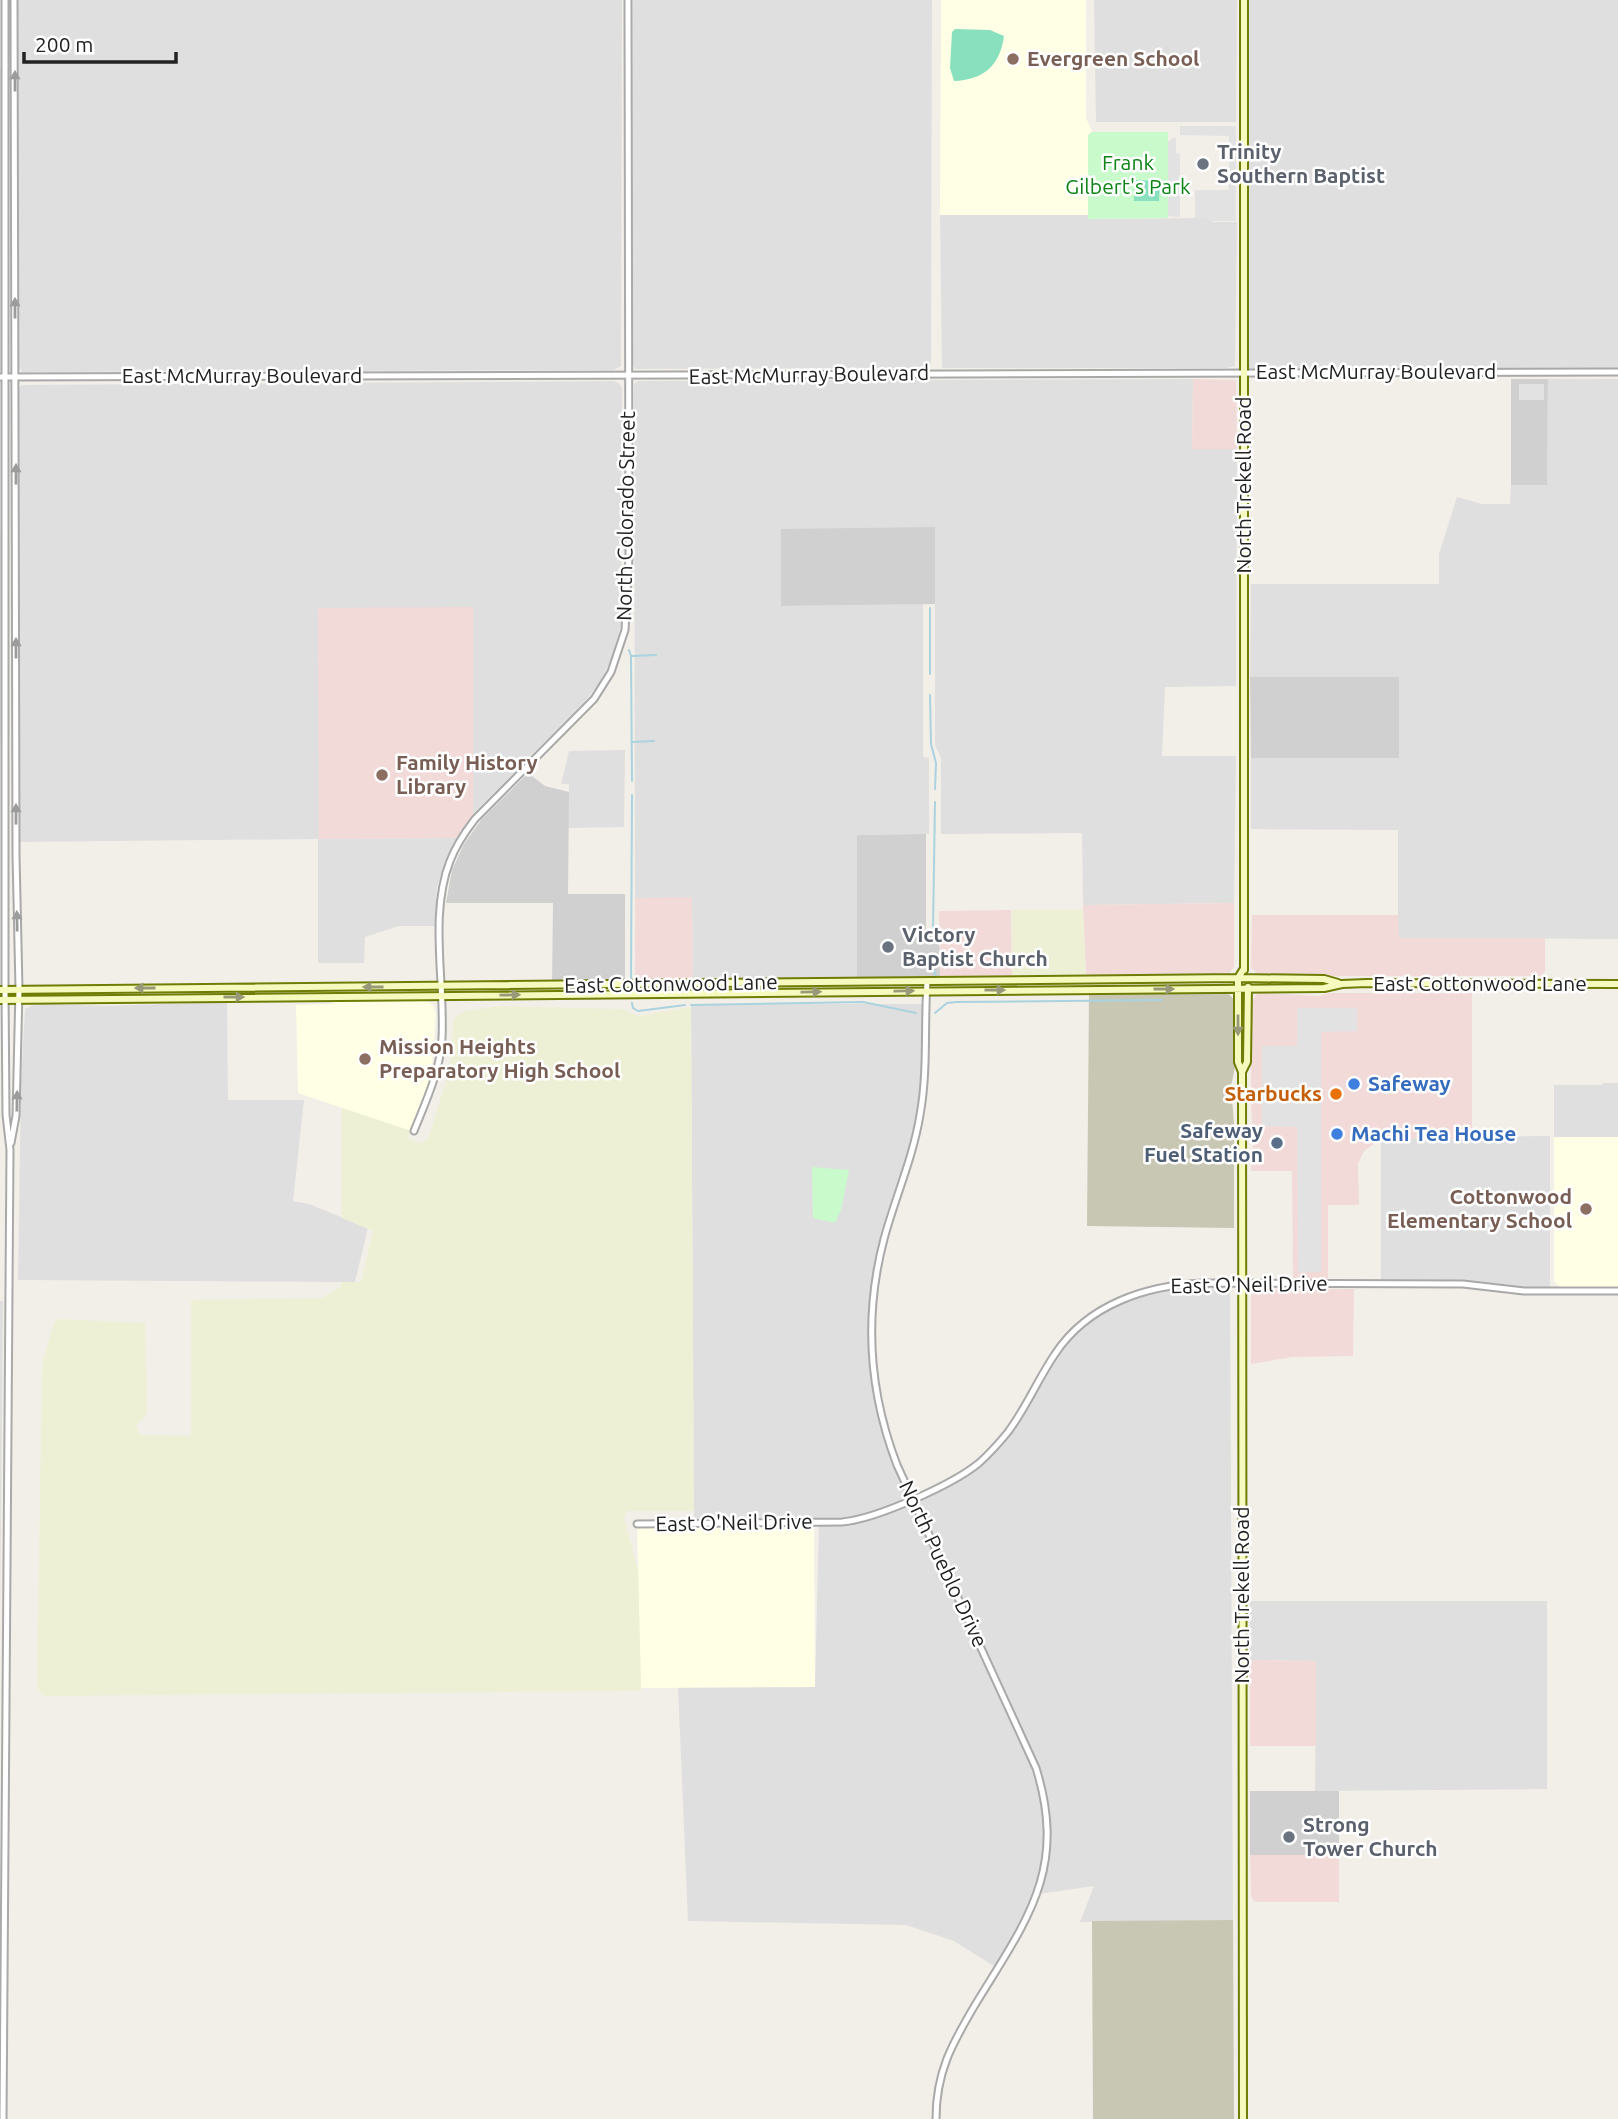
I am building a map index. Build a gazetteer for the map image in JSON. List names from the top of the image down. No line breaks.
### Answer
{"streets":{"main road":["North Trekell Road","East Cottonwood Lane"],"street":["East McMurray Boulevard","North Colorado Street","East O'Neil Drive","North Pueblo Drive"]},"crossings":[["East McMurray Boulevard","North Trekell Road"],["East McMurray Boulevard","North Colorado Street"],["North Trekell Road","East Cottonwood Lane"],["North Trekell Road","East O'Neil Drive"],["North Colorado Street","East Cottonwood Lane"],["East Cottonwood Lane","North Pueblo Drive"],["East O'Neil Drive","North Pueblo Drive"]],"parks":["Frank Gilbert's Park"],"places":["Evergreen School","Trinity Southern Baptist","Family History Library","Victory Baptist Church","Mission Heights Preparatory High School","Safeway","Starbucks","Machi Tea House","Safeway Fuel Station","Cottonwood Elementary School","Strong Tower Church"],"scale_bar":"200 m"}
